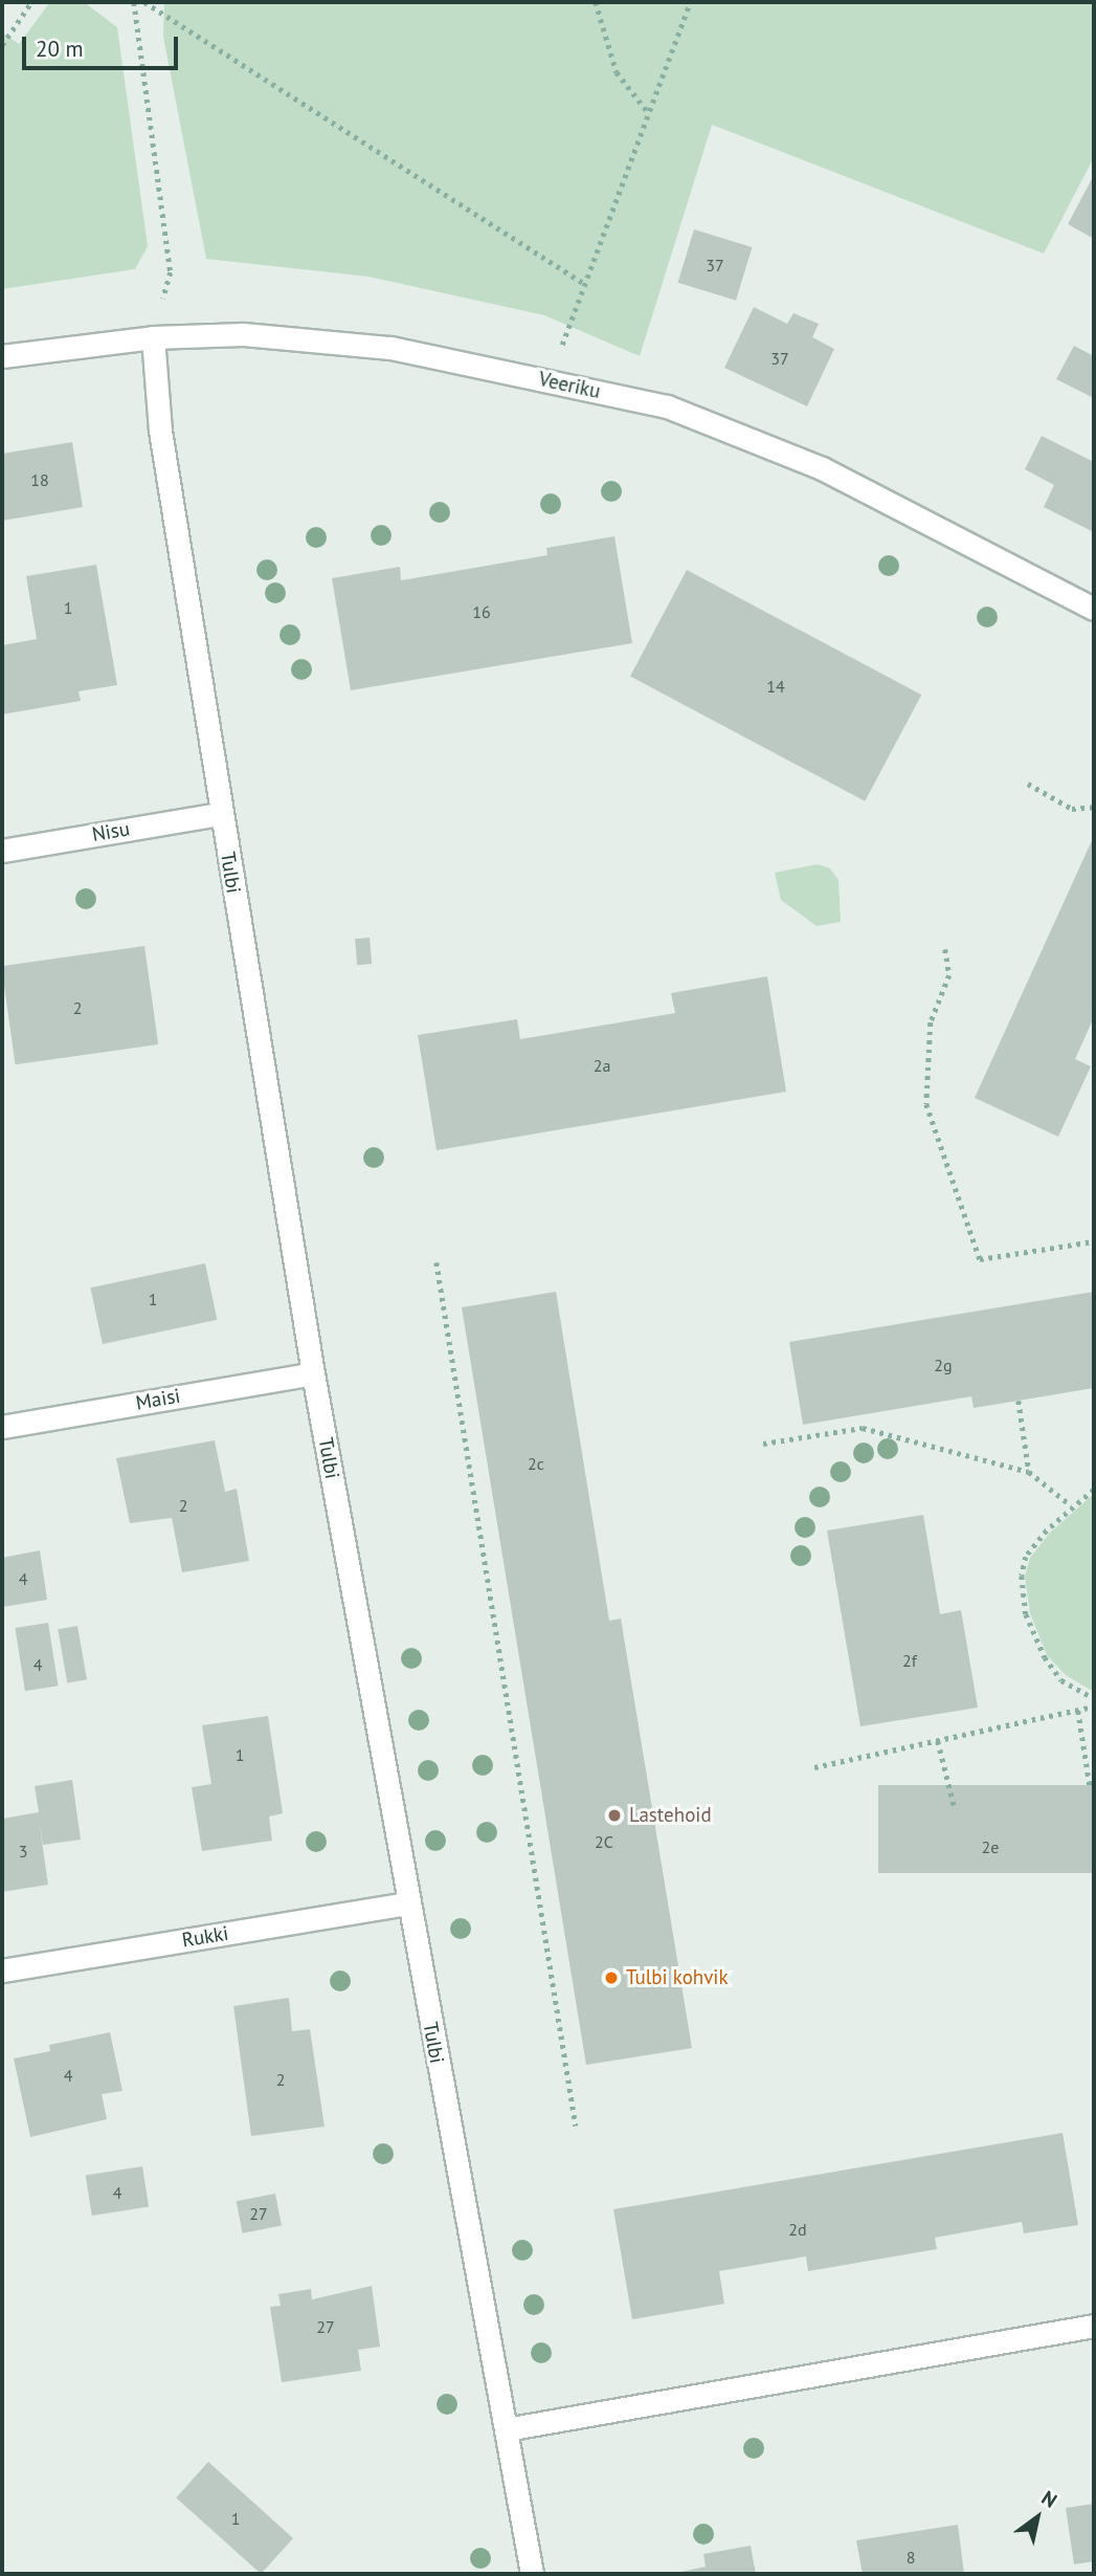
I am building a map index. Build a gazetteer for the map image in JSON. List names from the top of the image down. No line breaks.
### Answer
{"streets":{"street":["Veeriku","Nisu","Tulbi","Maisi","Rukki"]},"crossings":[["Veeriku","Tulbi"],["Nisu","Tulbi"],["Tulbi","Maisi"],["Tulbi","Rukki"]],"places":["Lastehoid","Tulbi kohvik"],"house_numbers":["37","37","18","1","16","14","2","2a","1","2g","2c","2","4","2f","4","1","2C","2e","3","4","2","4","27","2d","27","1","8"],"scale_bar":"20 m","north":"top right"}
